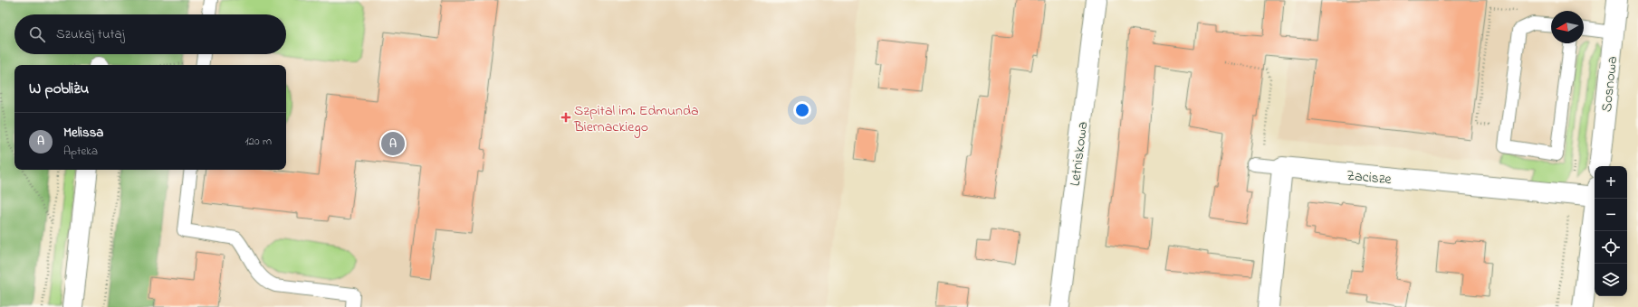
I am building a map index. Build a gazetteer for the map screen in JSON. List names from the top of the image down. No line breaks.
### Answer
{"streets":{"street":["Sosnowa","Letniskowa","Zacisze"]},"places":{"health":["Szpital im. Edmunda Biernackiego"]},"north":"left","page":{"search":"Szukaj tutaj","heading":"W pobliżu","list":[{"mark":"A","name":"Melissa","note":"Apteka","value":"120 m"}],"pins":"A","map_buttons":["+","−"]}}
